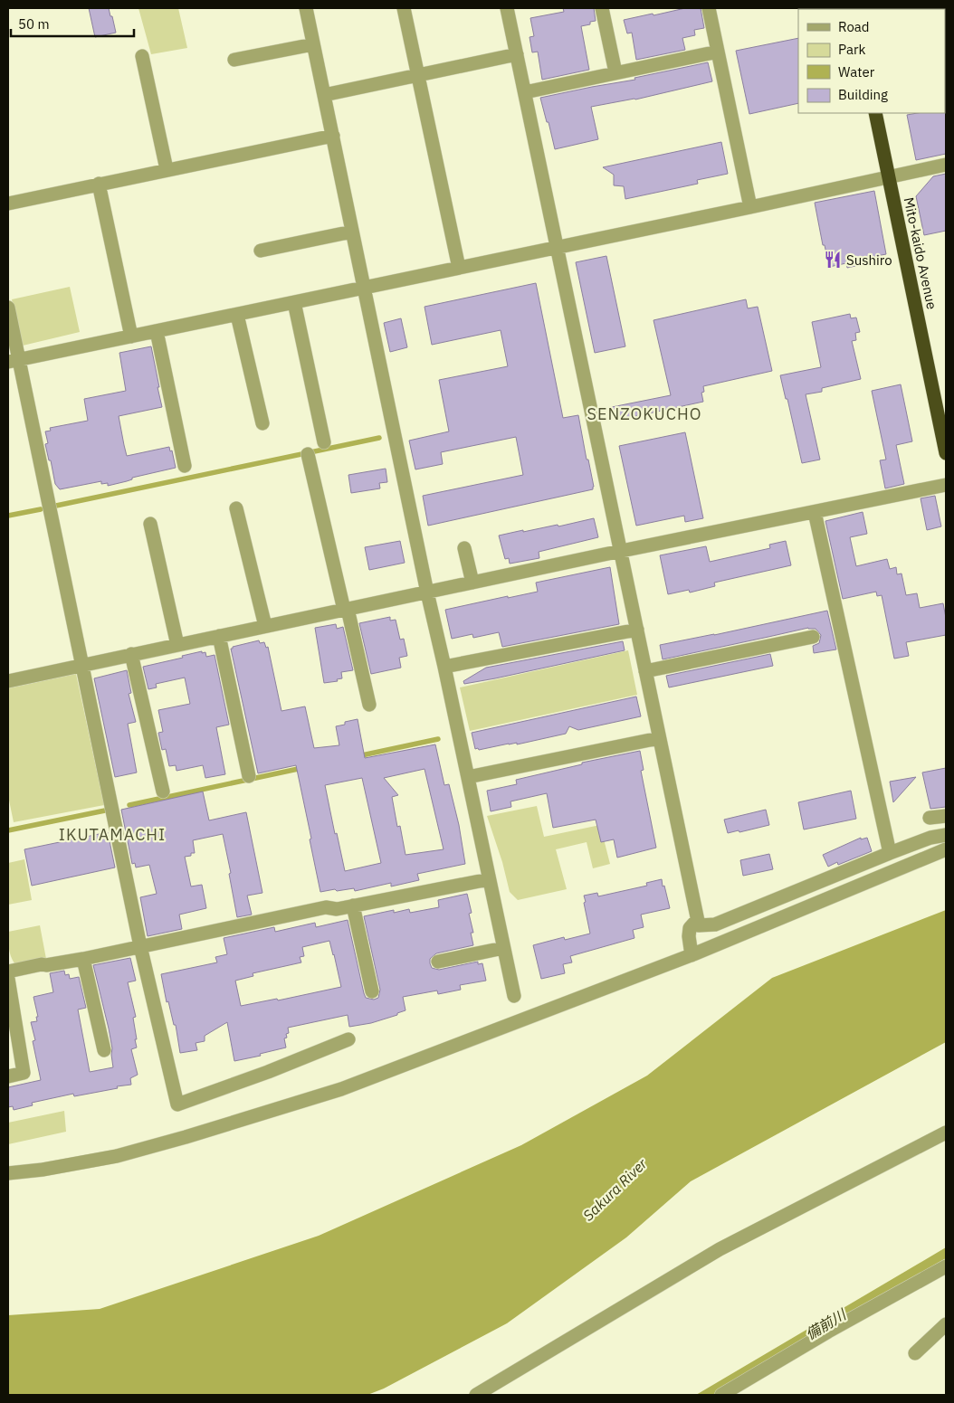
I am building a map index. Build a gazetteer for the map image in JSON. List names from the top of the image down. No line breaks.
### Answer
{"streets":{"highway":["Mito-kaido Avenue"]},"districts":["SENZOKUCHO","IKUTAMACHI"],"water":["Sakura River","備前川"],"places":{"restaurant":["Sushiro"]},"legend":["Road","Park","Water","Building"],"scale_bar":"50 m"}
